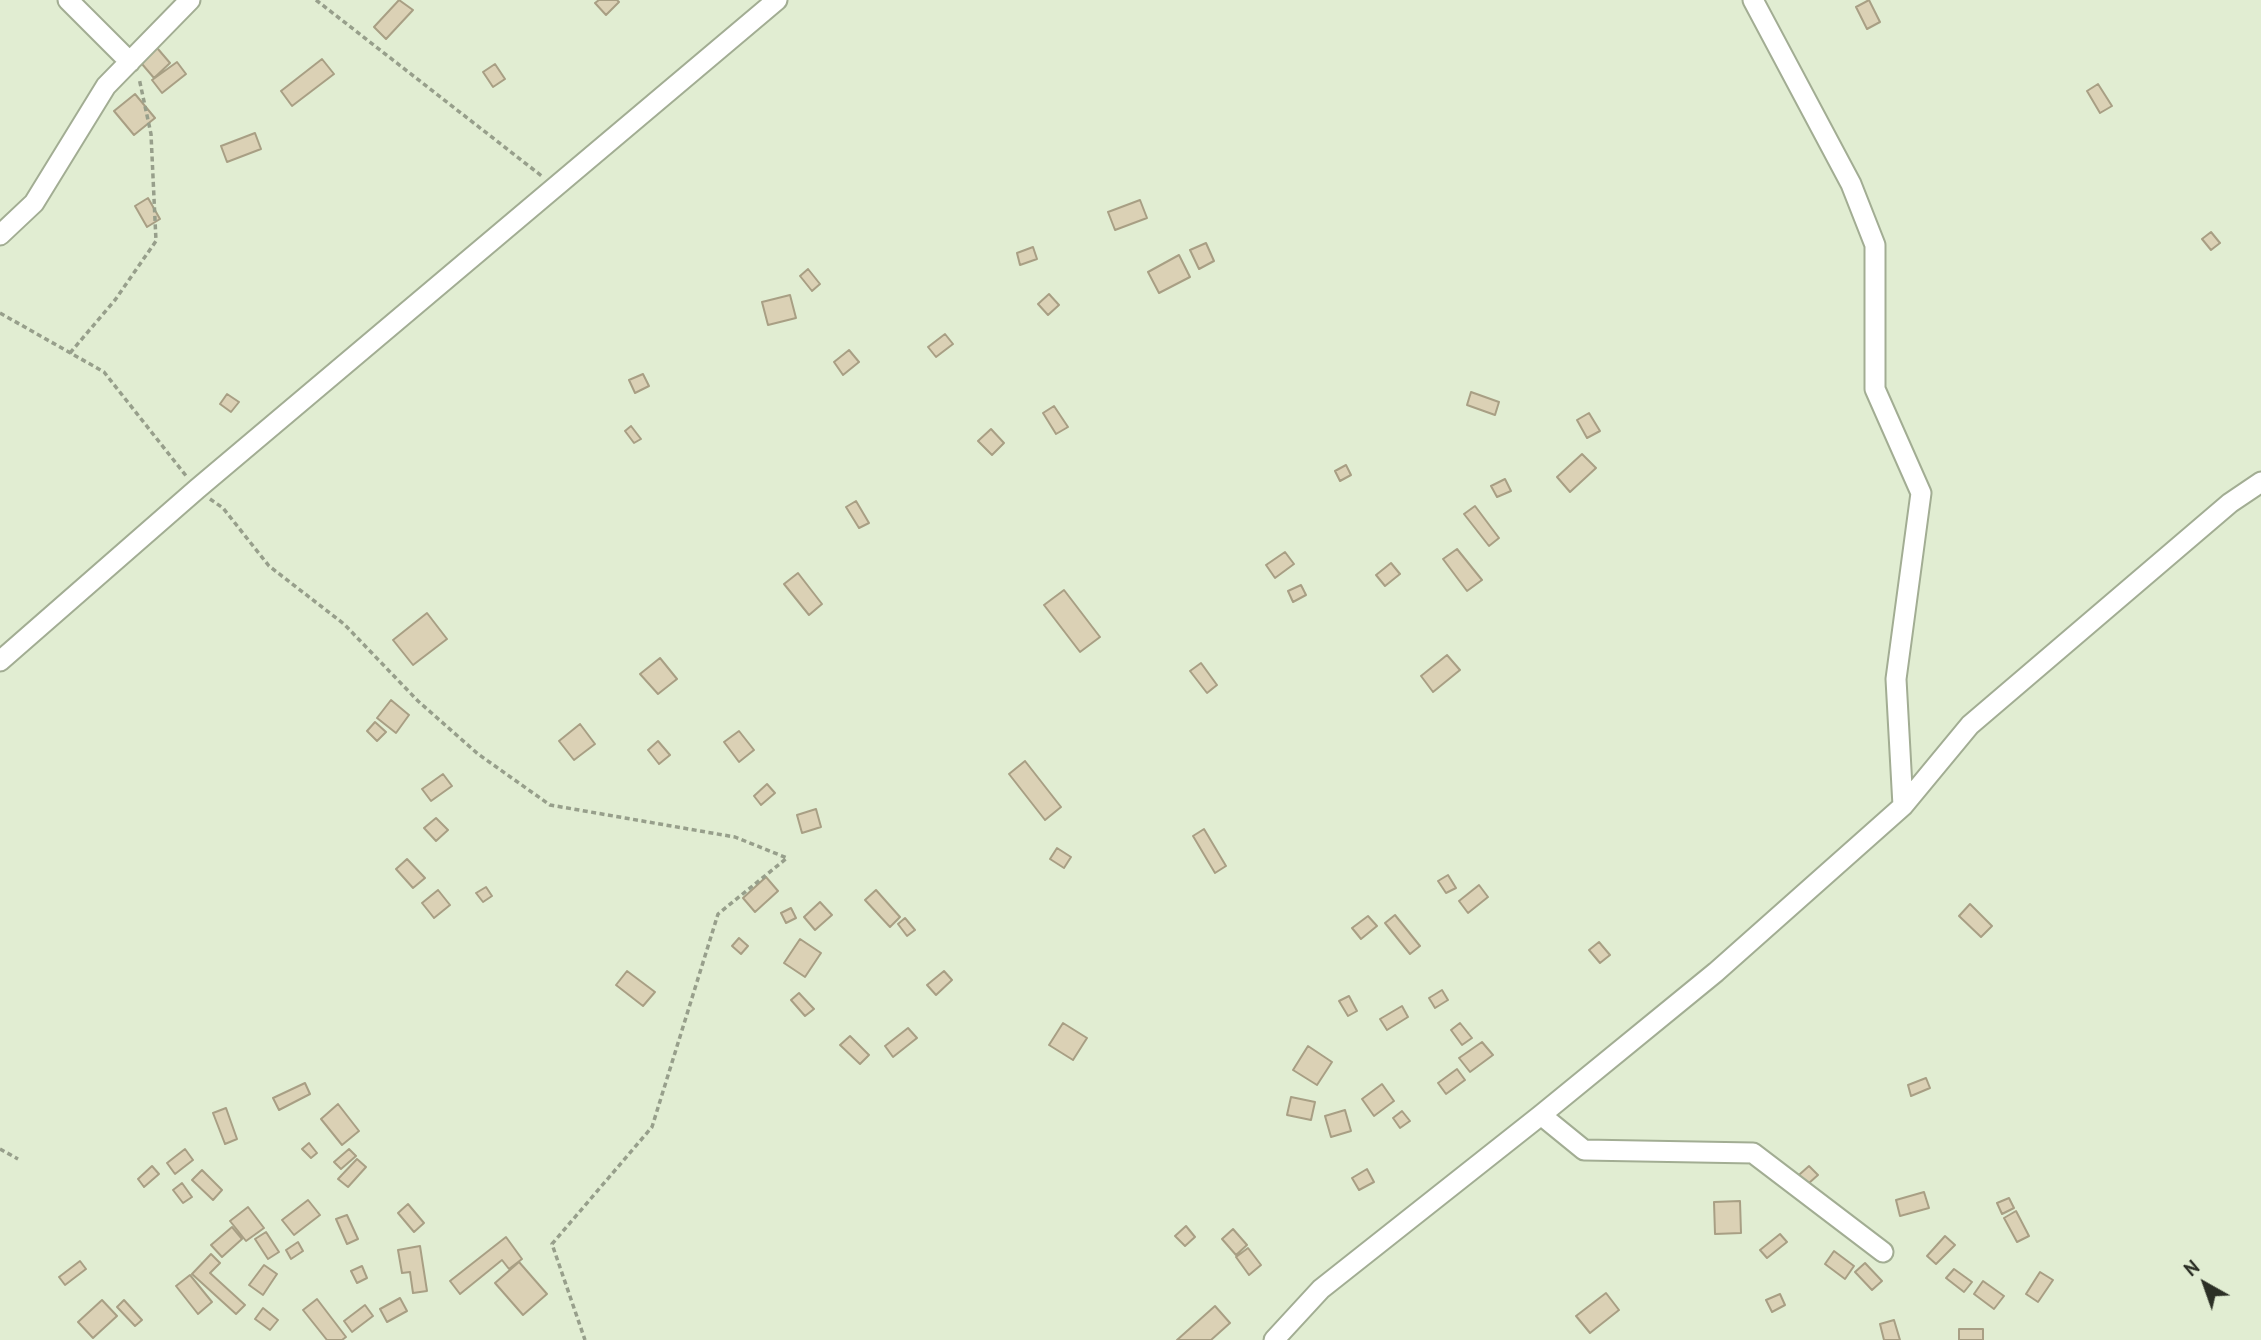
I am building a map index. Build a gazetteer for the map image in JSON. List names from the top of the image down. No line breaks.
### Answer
{"north":"top left"}
